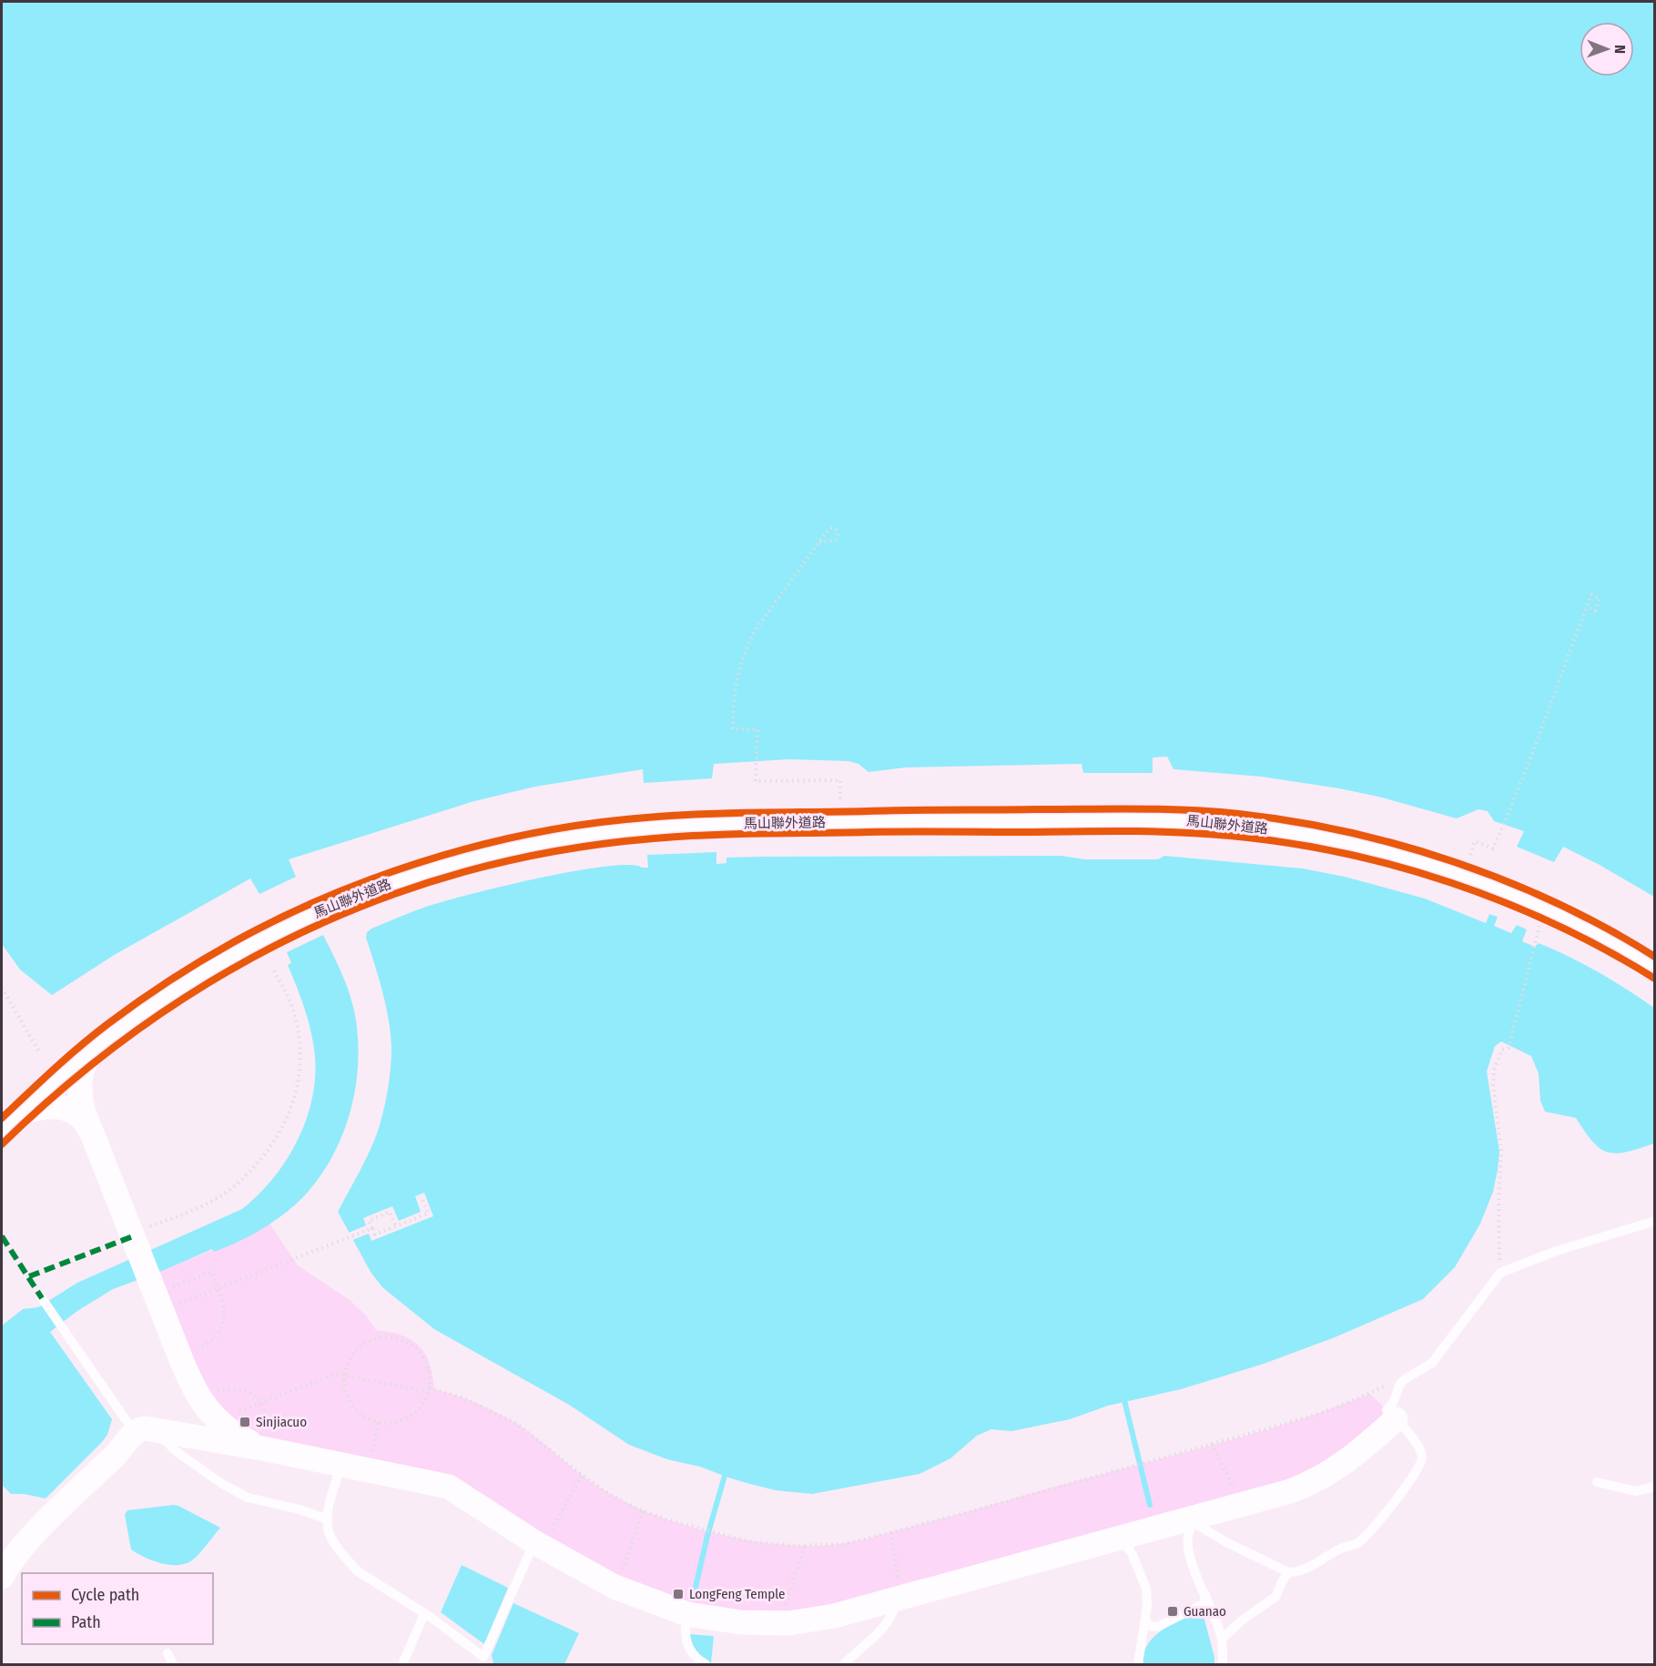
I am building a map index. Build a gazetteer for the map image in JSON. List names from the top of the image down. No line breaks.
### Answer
{"streets":{"main road":["馬山聯外道路"]},"places":{"transit":["Sinjiacuo","LongFeng Temple","Guanao"]},"legend":["Cycle path","Path"],"north":"right"}
